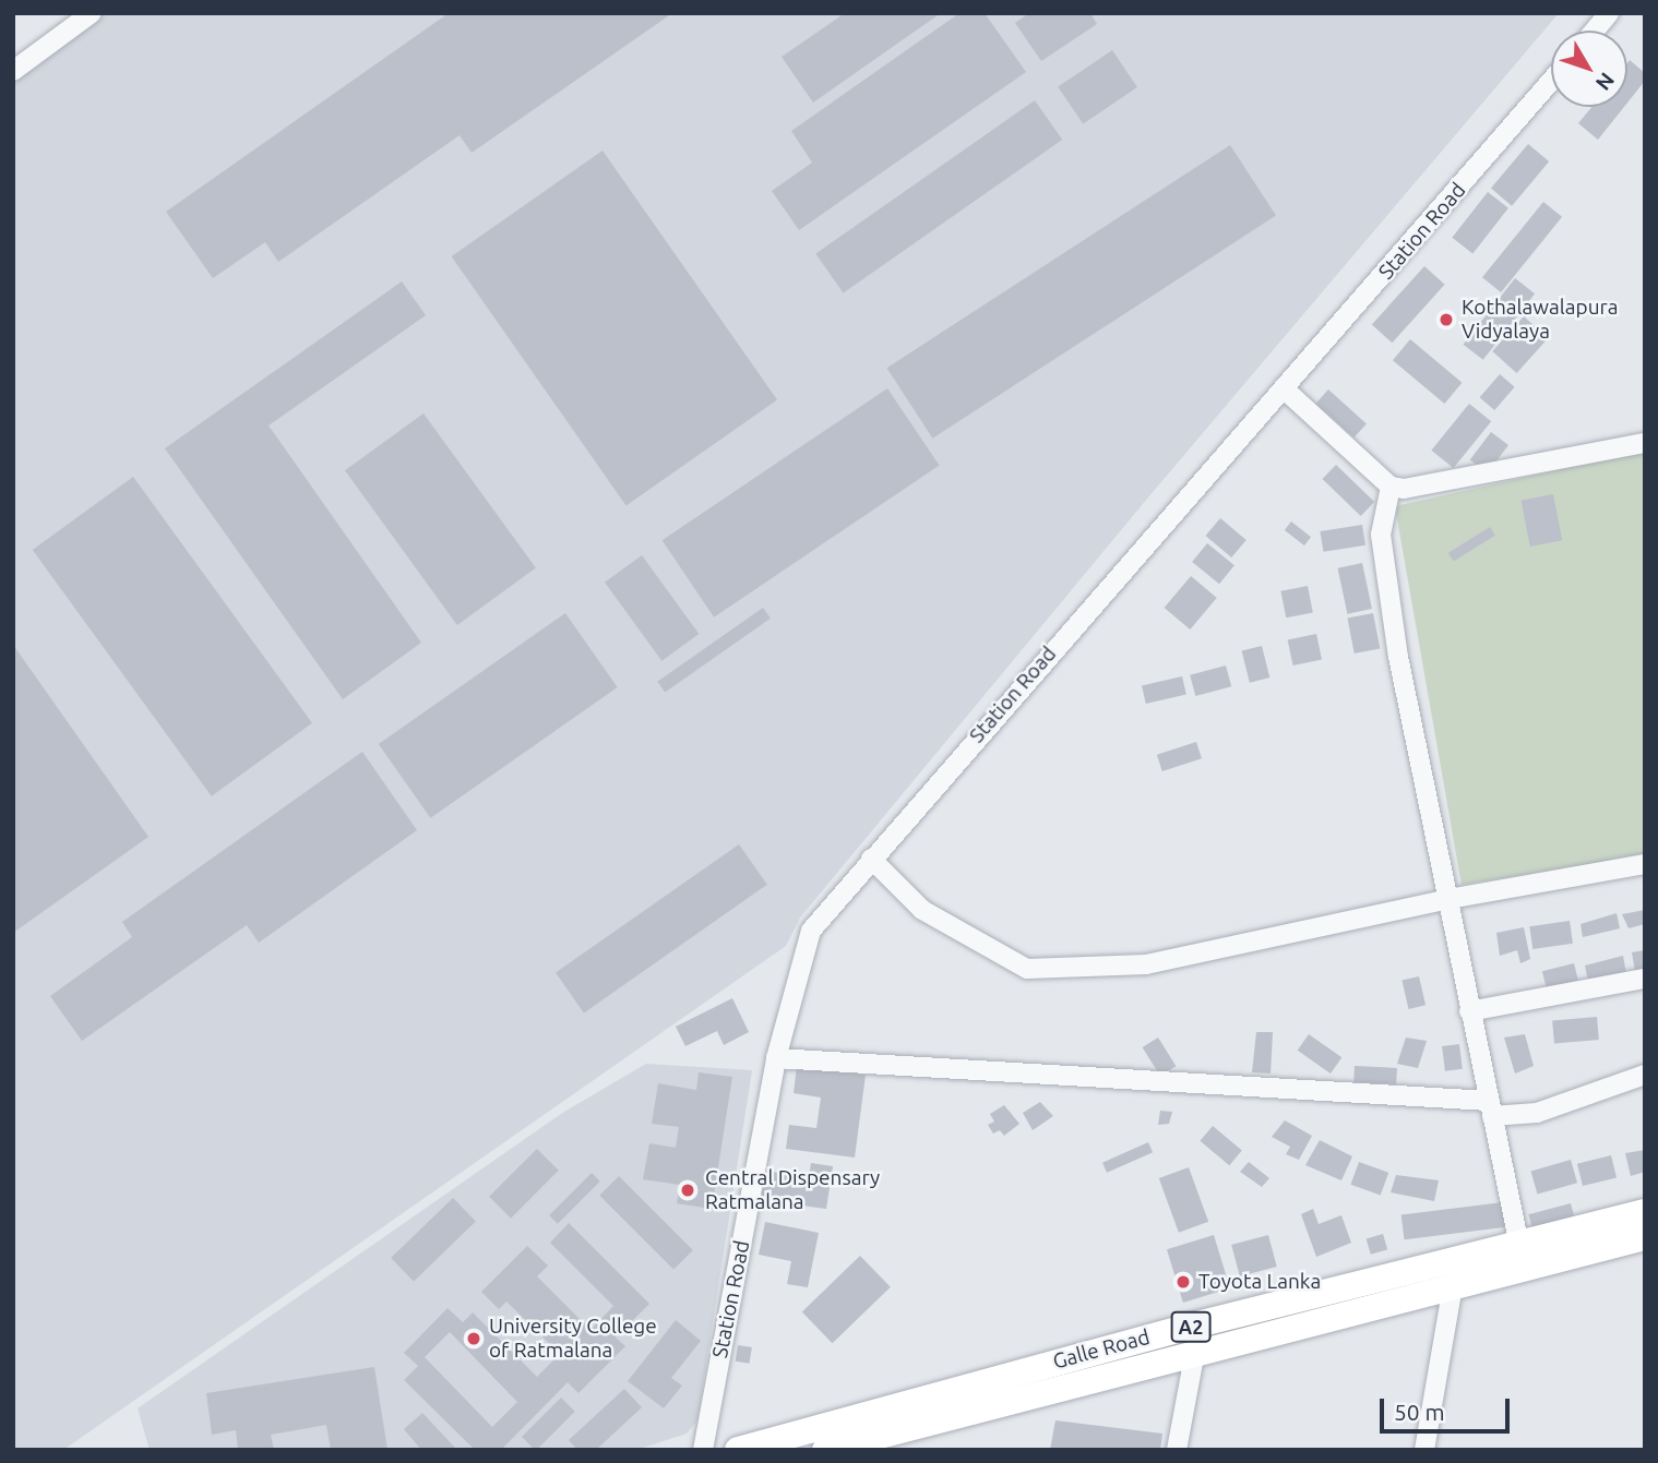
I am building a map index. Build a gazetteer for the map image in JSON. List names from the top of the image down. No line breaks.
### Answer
{"streets":{"highway":["A2","Galle Road"],"street":["Station Road"]},"places":["Kothalawalapura Vidyalaya","Central Dispensary Ratmalana","Toyota Lanka","University College of Ratmalana"],"scale_bar":"50 m","north":"bottom right"}
